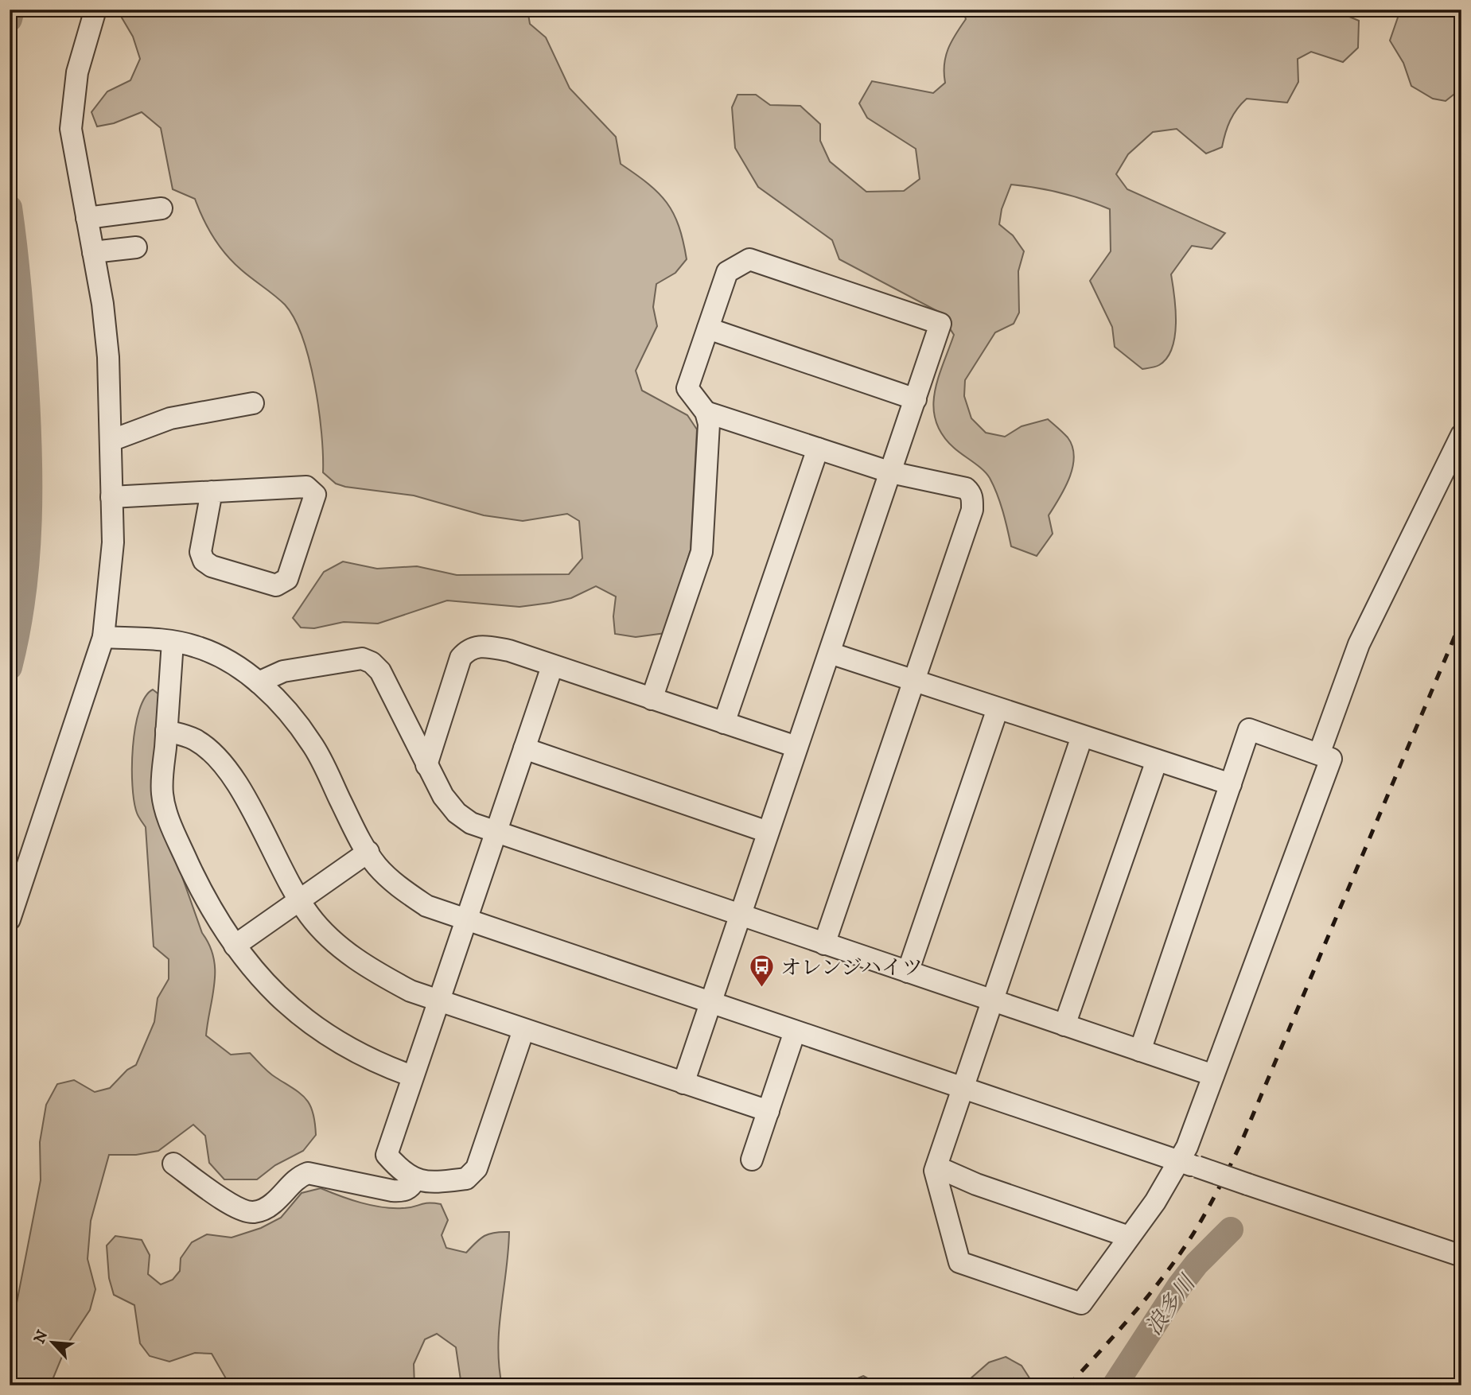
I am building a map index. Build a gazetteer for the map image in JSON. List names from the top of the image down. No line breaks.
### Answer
{"water":["浪多川"],"places":{"bus stop":["オレンジハイツ"]},"north":"top left"}
